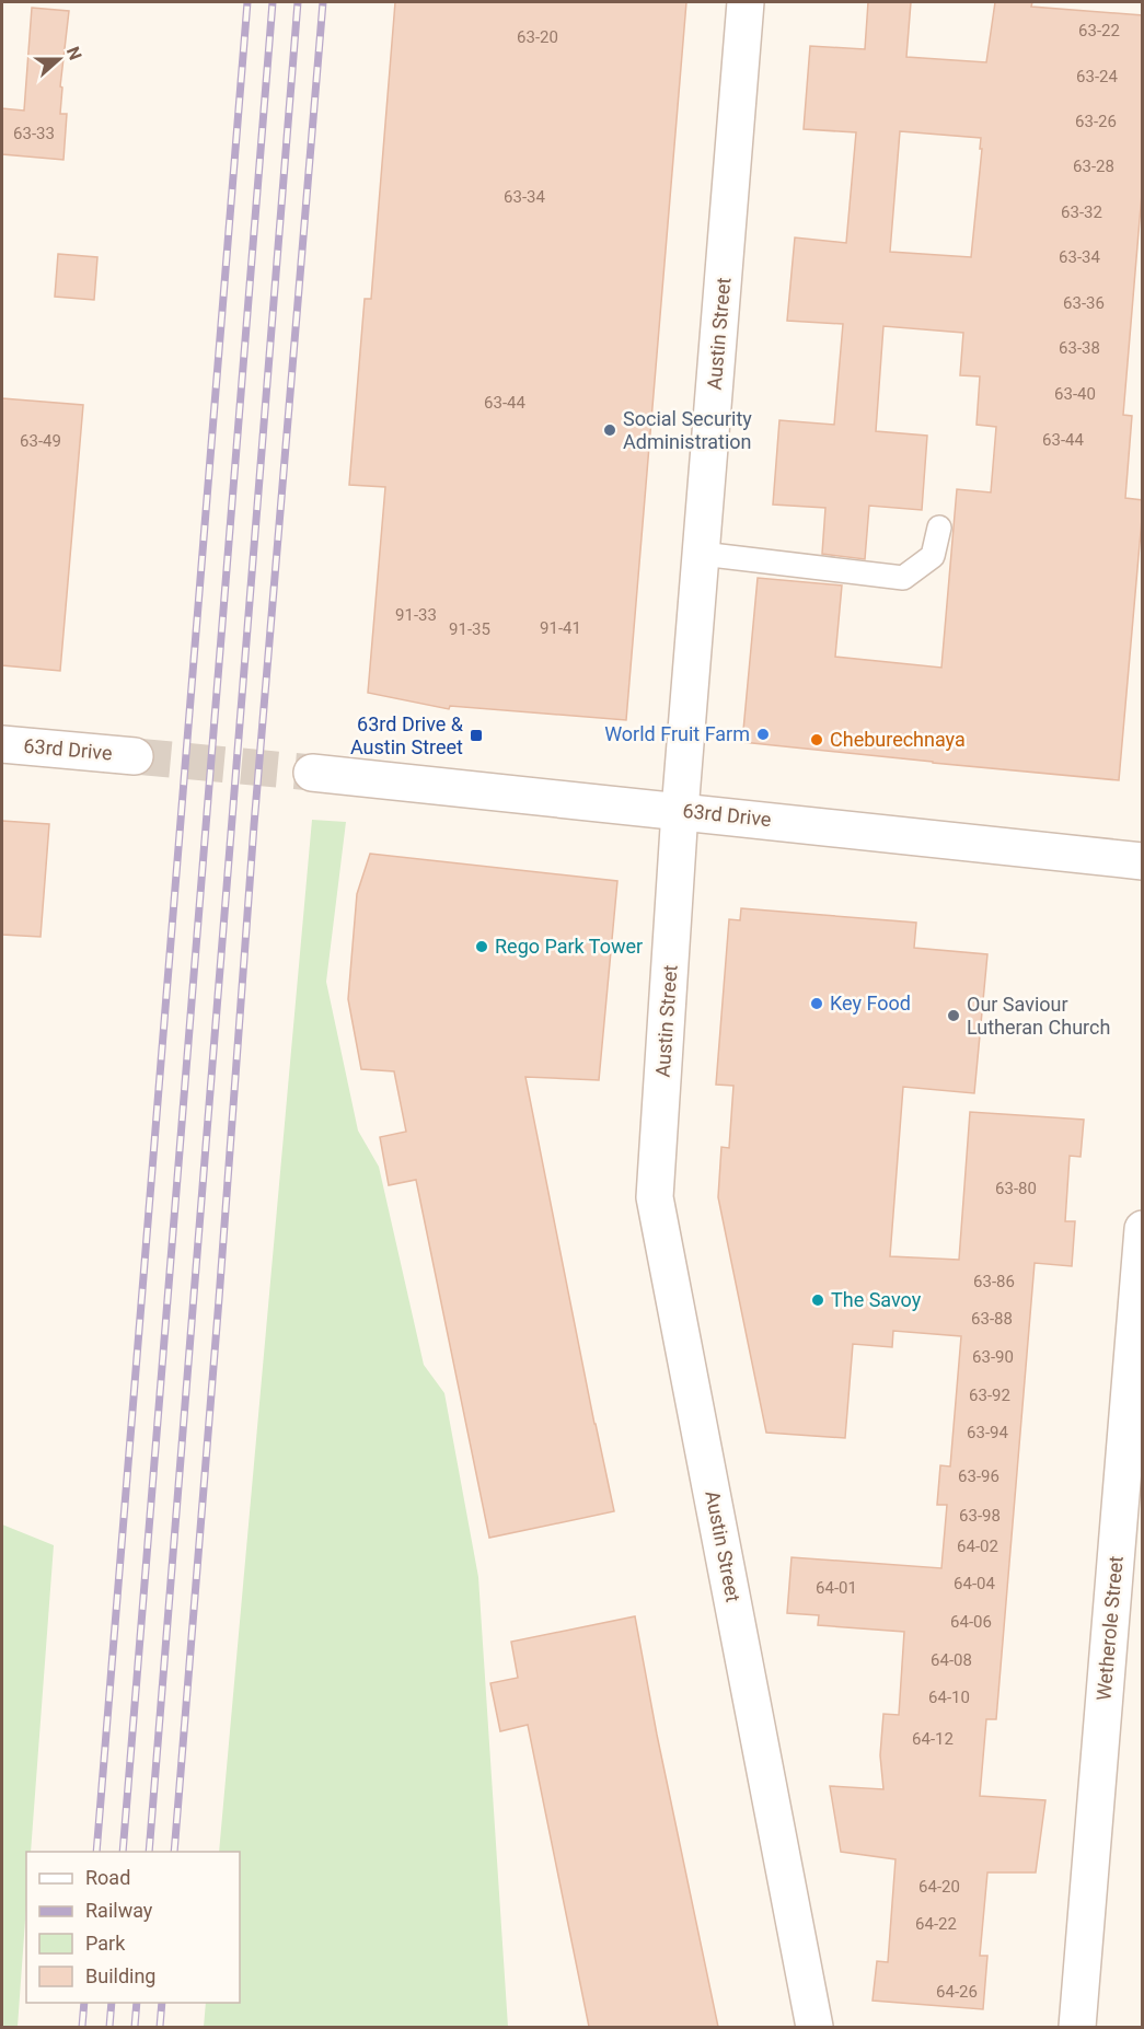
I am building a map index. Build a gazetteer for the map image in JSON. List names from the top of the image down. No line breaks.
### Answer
{"streets":{"street":["Austin Street","63rd Drive","Wetherole Street"]},"crossings":[["Austin Street","63rd Drive"]],"places":{"other":["Social Security Administration","World Fruit Farm","Cheburechnaya","Rego Park Tower","Key Food","Our Saviour Lutheran Church","The Savoy"],"transit":["63rd Drive & Austin Street"]},"house_numbers":["63-22","63-20","63-24","63-26","63-33","63-28","63-34","63-32","63-34","63-36","63-38","63-40","63-44","63-44","63-49","91-33","91-41","91-35","63-80","63-86","63-88","63-90","63-92","63-94","63-96","63-98","64-02","64-04","64-01","64-06","64-08","64-10","64-12","64-20","64-22","64-26"],"legend":["Road","Railway","Park","Building"],"north":"right"}
